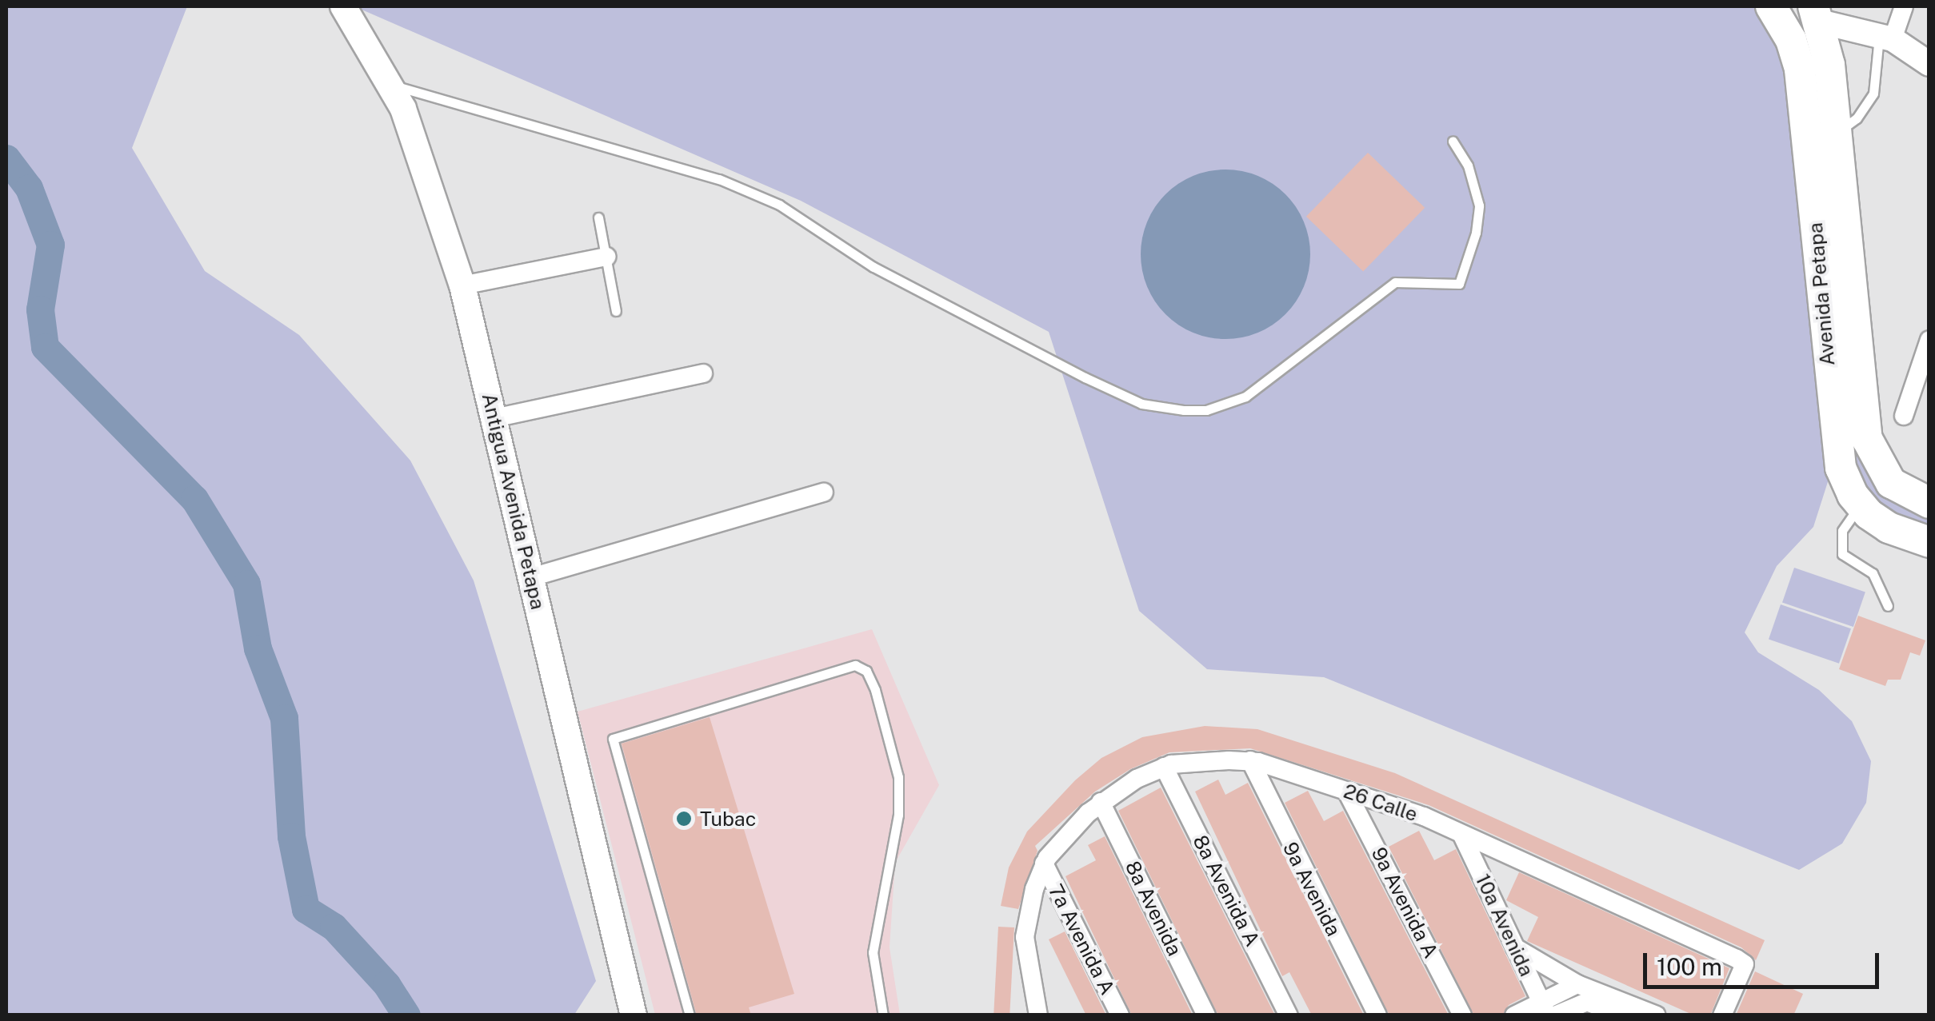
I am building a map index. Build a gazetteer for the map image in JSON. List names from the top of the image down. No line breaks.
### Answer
{"streets":{"main road":["Avenida Petapa","Antigua Avenida Petapa"],"street":["26 Calle","9a Avenida","8a Avenida A","9a Avenida A","8a Avenida","10a Avenida","7a Avenida A"]},"crossings":[["26 Calle","9a Avenida"],["26 Calle","8a Avenida A"],["26 Calle","9a Avenida A"],["26 Calle","8a Avenida"],["26 Calle","10a Avenida"],["26 Calle","7a Avenida A"]],"places":["Tubac"],"scale_bar":"100 m"}
